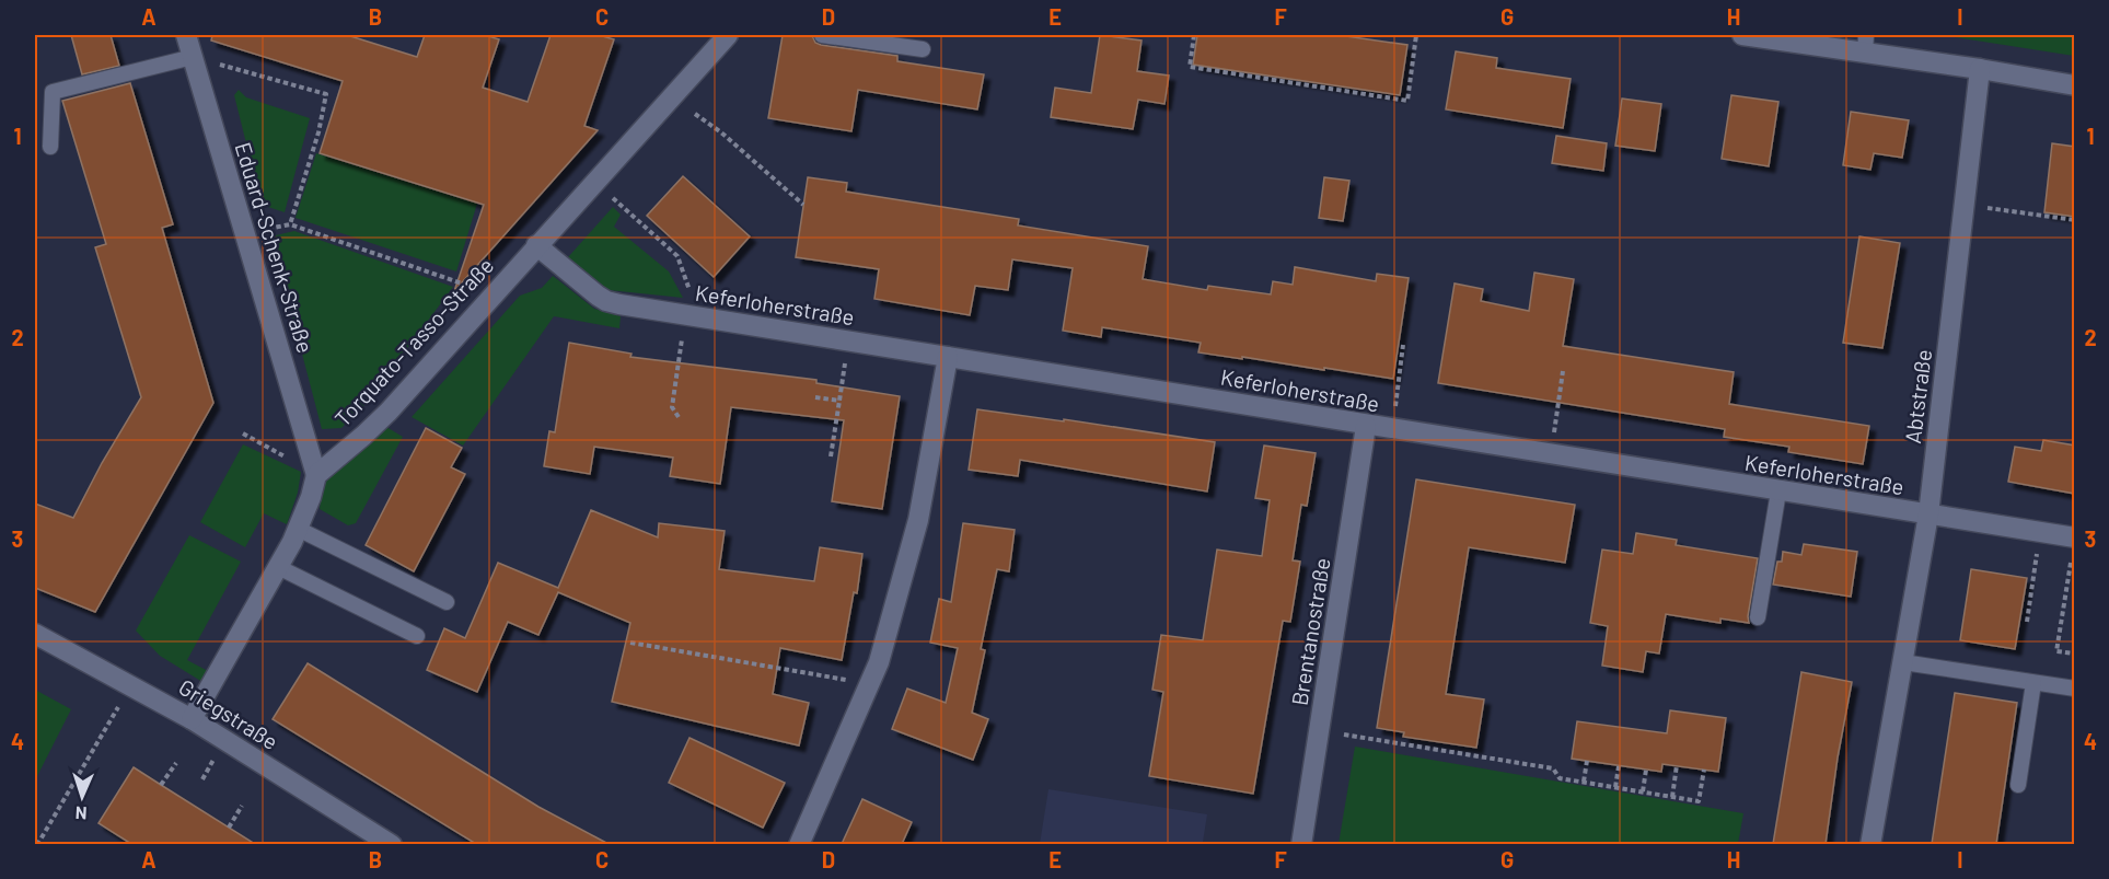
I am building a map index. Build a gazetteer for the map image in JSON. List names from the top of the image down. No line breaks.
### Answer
{"streets":{"street":["Eduard-Schenk-Straße","Keferloherstraße","Torquato-Tasso-Straße","Abtstraße","Brentanostraße","Griegstraße"]},"crossings":[["Eduard-Schenk-Straße","Torquato-Tasso-Straße"],["Keferloherstraße","Torquato-Tasso-Straße"],["Keferloherstraße","Abtstraße"],["Keferloherstraße","Brentanostraße"]],"north":"bottom","grid":{"columns":["A","B","C","D","E","F","G","H","I"],"rows":["1","2","3","4"]}}
